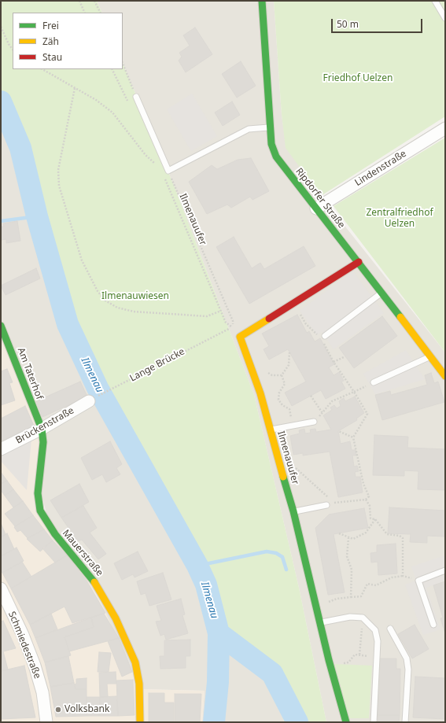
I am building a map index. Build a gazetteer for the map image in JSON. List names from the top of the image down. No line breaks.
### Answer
{"streets":{"street":["Lindenstraße","Ripdorfer Straße","Ilmenauufer","Am Taterhof","Brückenstraße","Mauerstraße","Schmiedestraße"],"path":["Lange Brücke"]},"crossings":[["Lindenstraße","Ripdorfer Straße"],["Ripdorfer Straße","Ilmenauufer"],["Lange Brücke","Brückenstraße"],["Am Taterhof","Brückenstraße"],["Am Taterhof","Mauerstraße"],["Brückenstraße","Mauerstraße"]],"water":["Ilmenau"],"parks":["Friedhof Uelzen","Zentralfriedhof Uelzen","Ilmenauwiesen"],"places":["Volksbank"],"legend":["Frei","Zäh","Stau"],"scale_bar":"50 m"}
